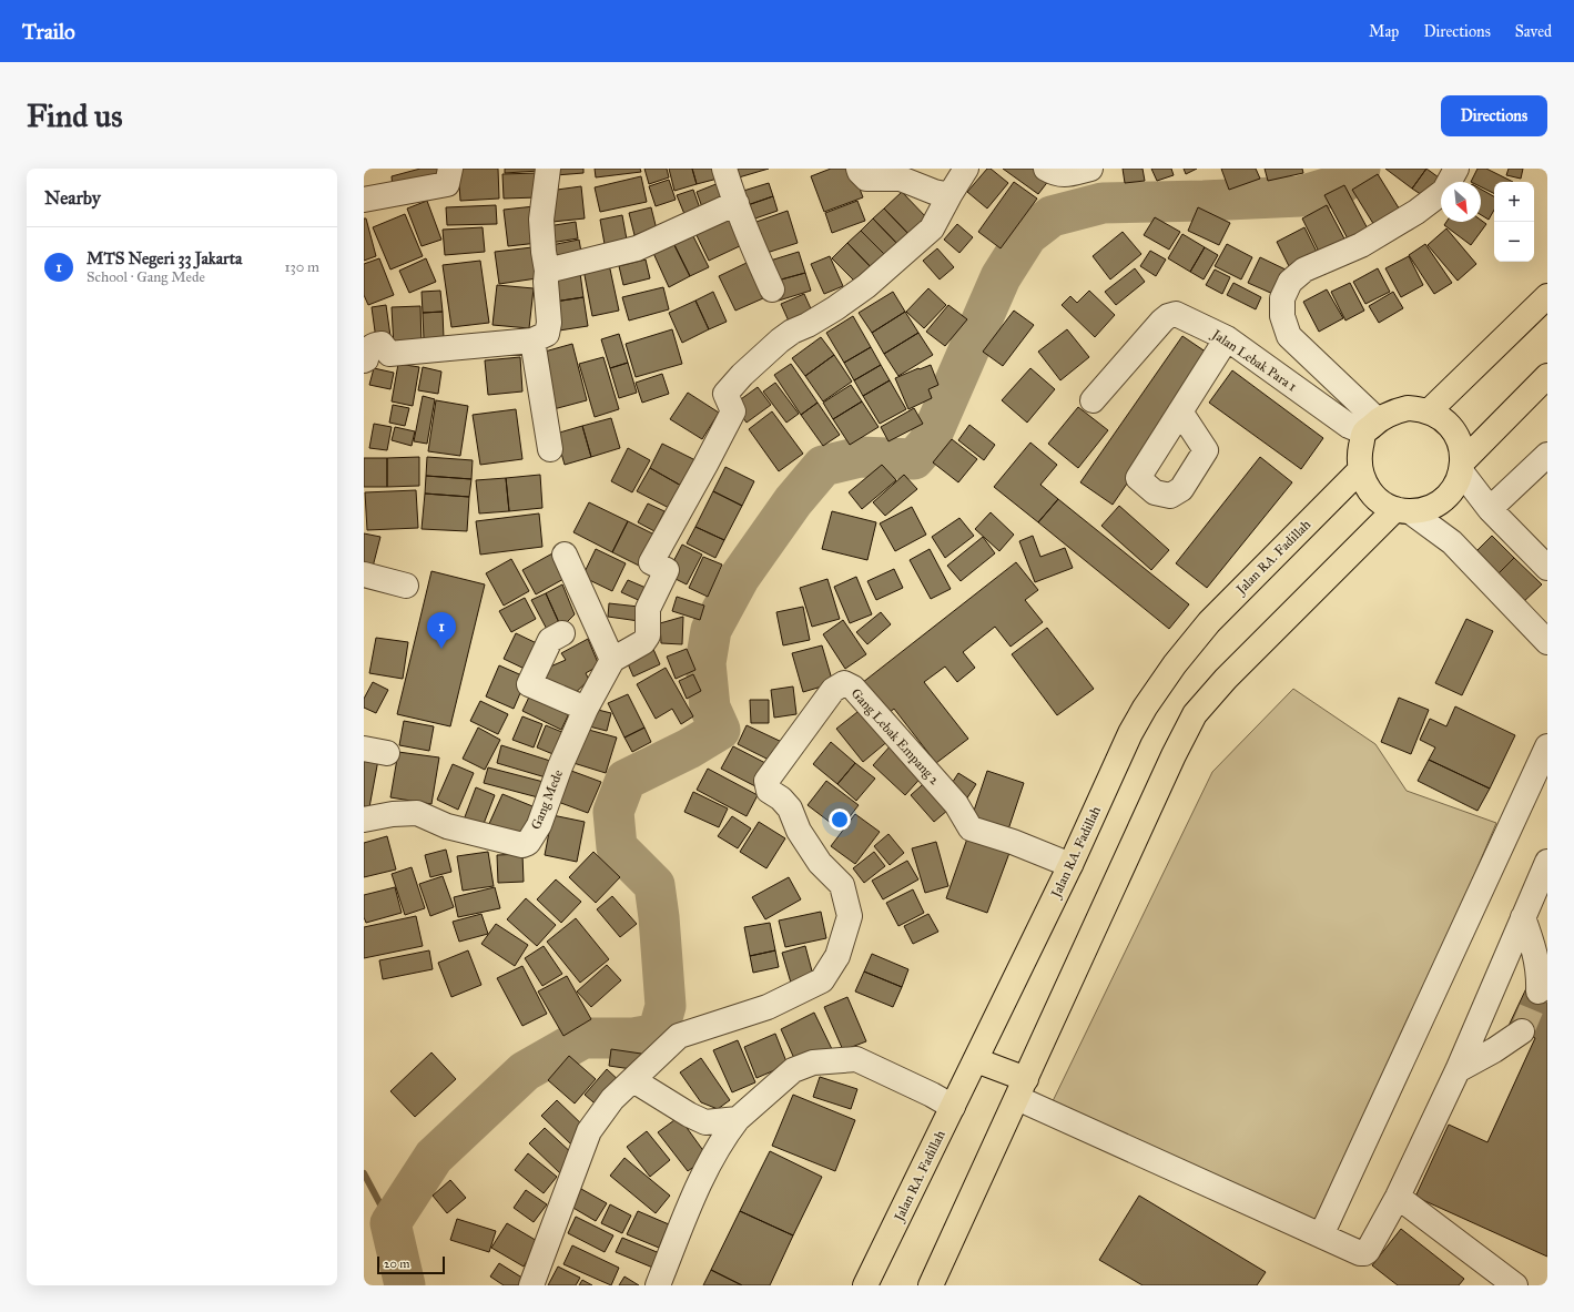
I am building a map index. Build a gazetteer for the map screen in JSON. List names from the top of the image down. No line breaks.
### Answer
{"streets":{"main road":["Jalan RA. Fadillah"],"street":["Jalan Lebak Para 1","Gang Lebak Empang 2","Gang Mede"]},"crossings":[["Jalan Lebak Para 1","Jalan RA. Fadillah"],["Jalan RA. Fadillah","Gang Lebak Empang 2"]],"scale_bar":"20 m","north":"bottom right","page":{"header":"Trailo","nav":["Map","Directions","Saved"],"buttons":"Directions","title":"Find us","heading":"Nearby","map_buttons":["+","−"],"list":[{"mark":"1","name":"MTS Negeri 33 Jakarta","note":"School · Gang Mede","value":"130 m"}],"pins":"1","scale":"20 m"}}
